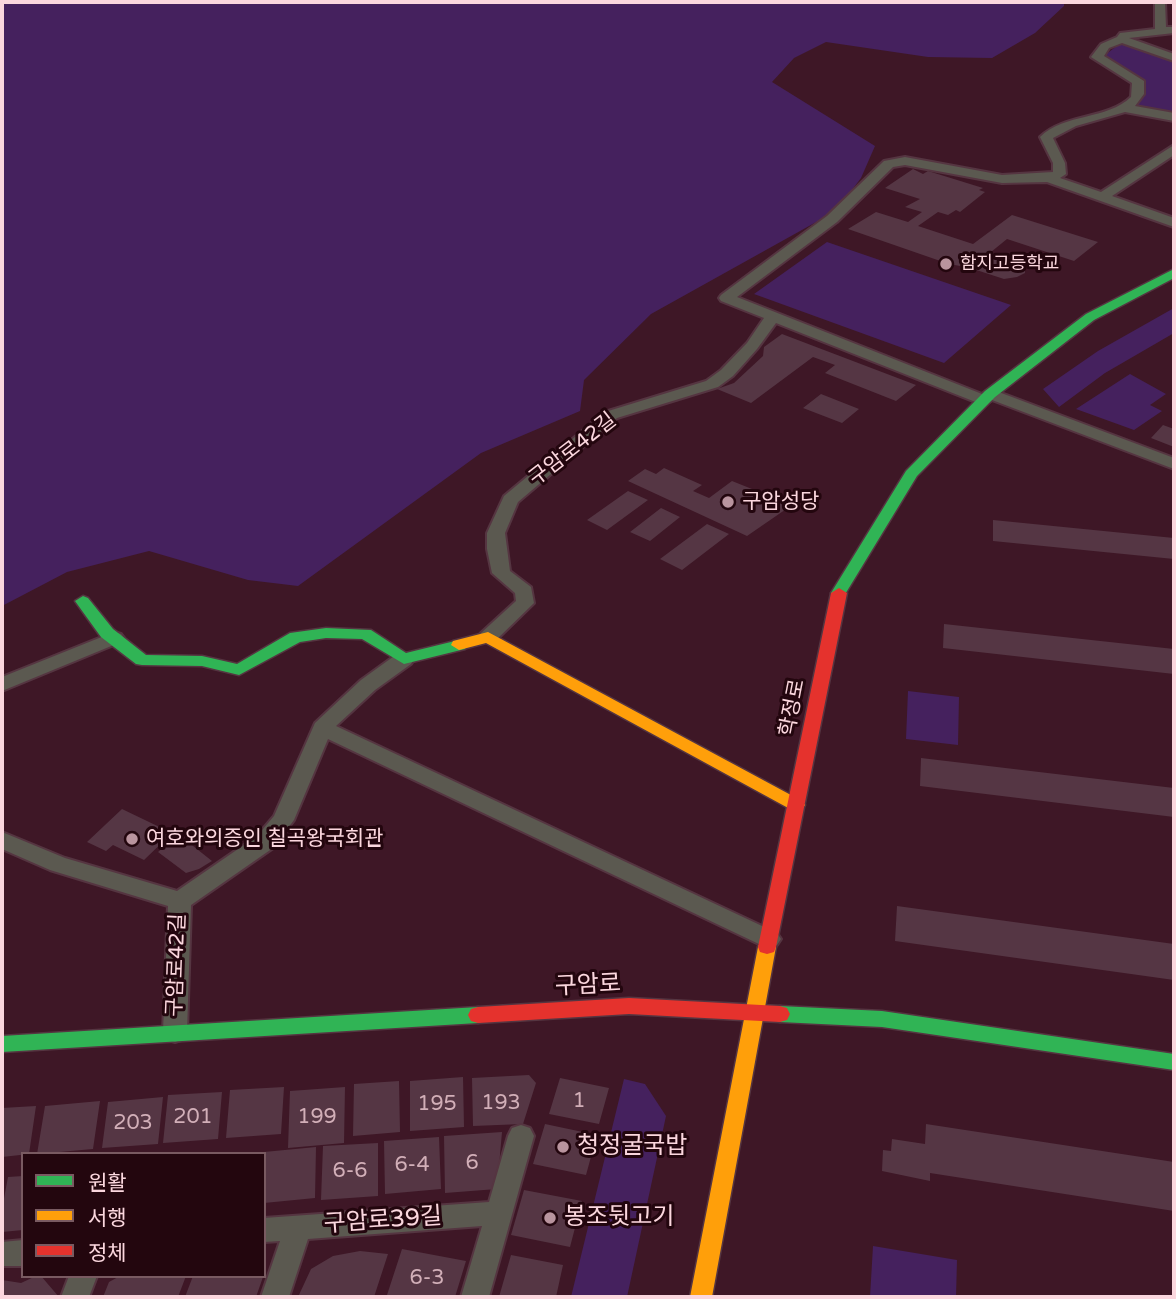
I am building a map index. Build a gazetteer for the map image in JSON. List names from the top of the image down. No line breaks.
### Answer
{"streets":{"main road":["학정로","구암로"],"street":["구암로42길","구암로39길"]},"crossings":[["구암로42길","구암로"],["학정로","구암로"]],"places":["함지고등학교","구암성당","여호와의증인 칠곡왕국회관","청정굴국밥","봉조뒷고기"],"house_numbers":["1","193","195","201","199","203","6","6-4","6-6","6-3"],"legend":["원활","서행","정체"]}
